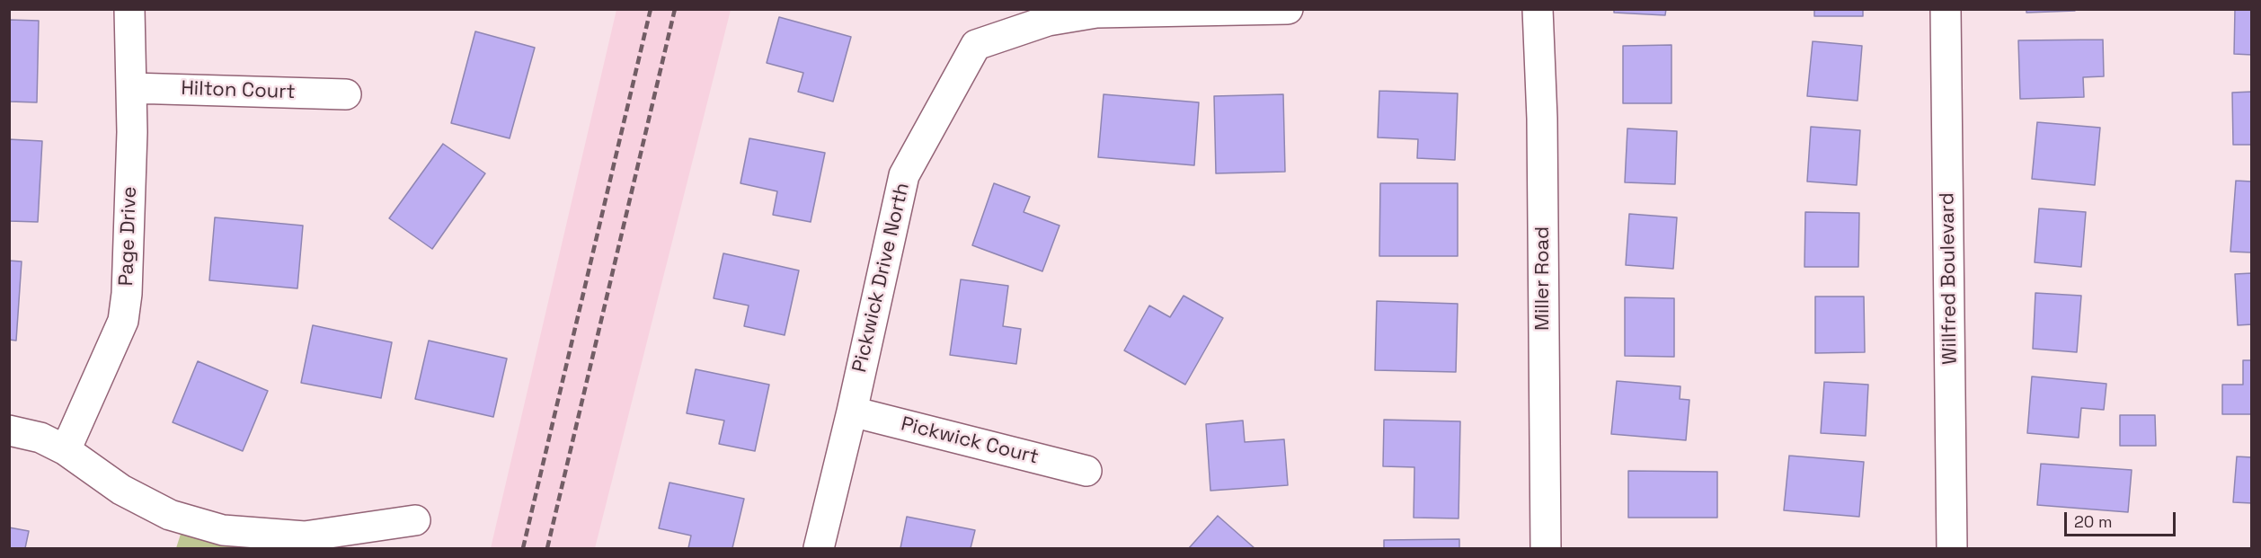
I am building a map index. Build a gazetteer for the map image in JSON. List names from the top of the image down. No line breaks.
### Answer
{"streets":{"street":["Hilton Court","Page Drive","Pickwick Drive North","Miller Road","Willfred Boulevard","Pickwick Court"]},"crossings":[["Hilton Court","Page Drive"],["Pickwick Drive North","Pickwick Court"]],"scale_bar":"20 m"}
